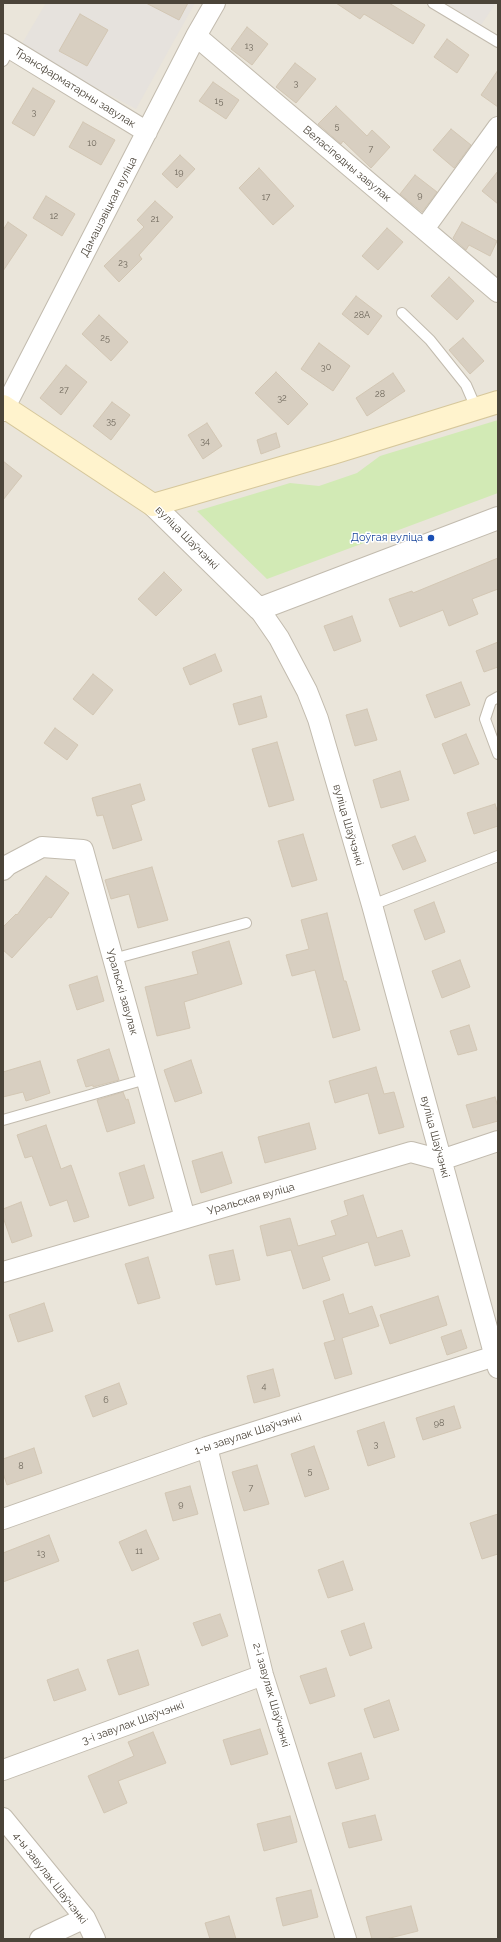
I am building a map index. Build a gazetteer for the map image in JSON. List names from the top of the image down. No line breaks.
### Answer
{"streets":{"main road":["вуліца Шаўчэнкі"],"street":["Трансфарматарны завулак","Веласіпедны завулак","Дамашэвіцкая вуліца","Уральскі завулак","Уральская вуліца","1-ы завулак Шаўчэнкі","2-і завулак Шаўчэнкі","3-і завулак Шаўчэнкі","4-ы завулак Шаўчэнкі"]},"crossings":[["Трансфарматарны завулак","Дамашэвіцкая вуліца"],["Веласіпедны завулак","Дамашэвіцкая вуліца"],["Дамашэвіцкая вуліца","вуліца Шаўчэнкі"],["вуліца Шаўчэнкі","Уральская вуліца"],["вуліца Шаўчэнкі","1-ы завулак Шаўчэнкі"],["Уральскі завулак","Уральская вуліца"],["1-ы завулак Шаўчэнкі","2-і завулак Шаўчэнкі"],["2-і завулак Шаўчэнкі","3-і завулак Шаўчэнкі"]],"places":["Доўгая вуліца"],"house_numbers":["13","3","15","3","5","10","7","19","9","17","12","21","23","28А","25","30","27","28","32","35","34","4","6","98","3","8","5","7","9","11","13"]}
